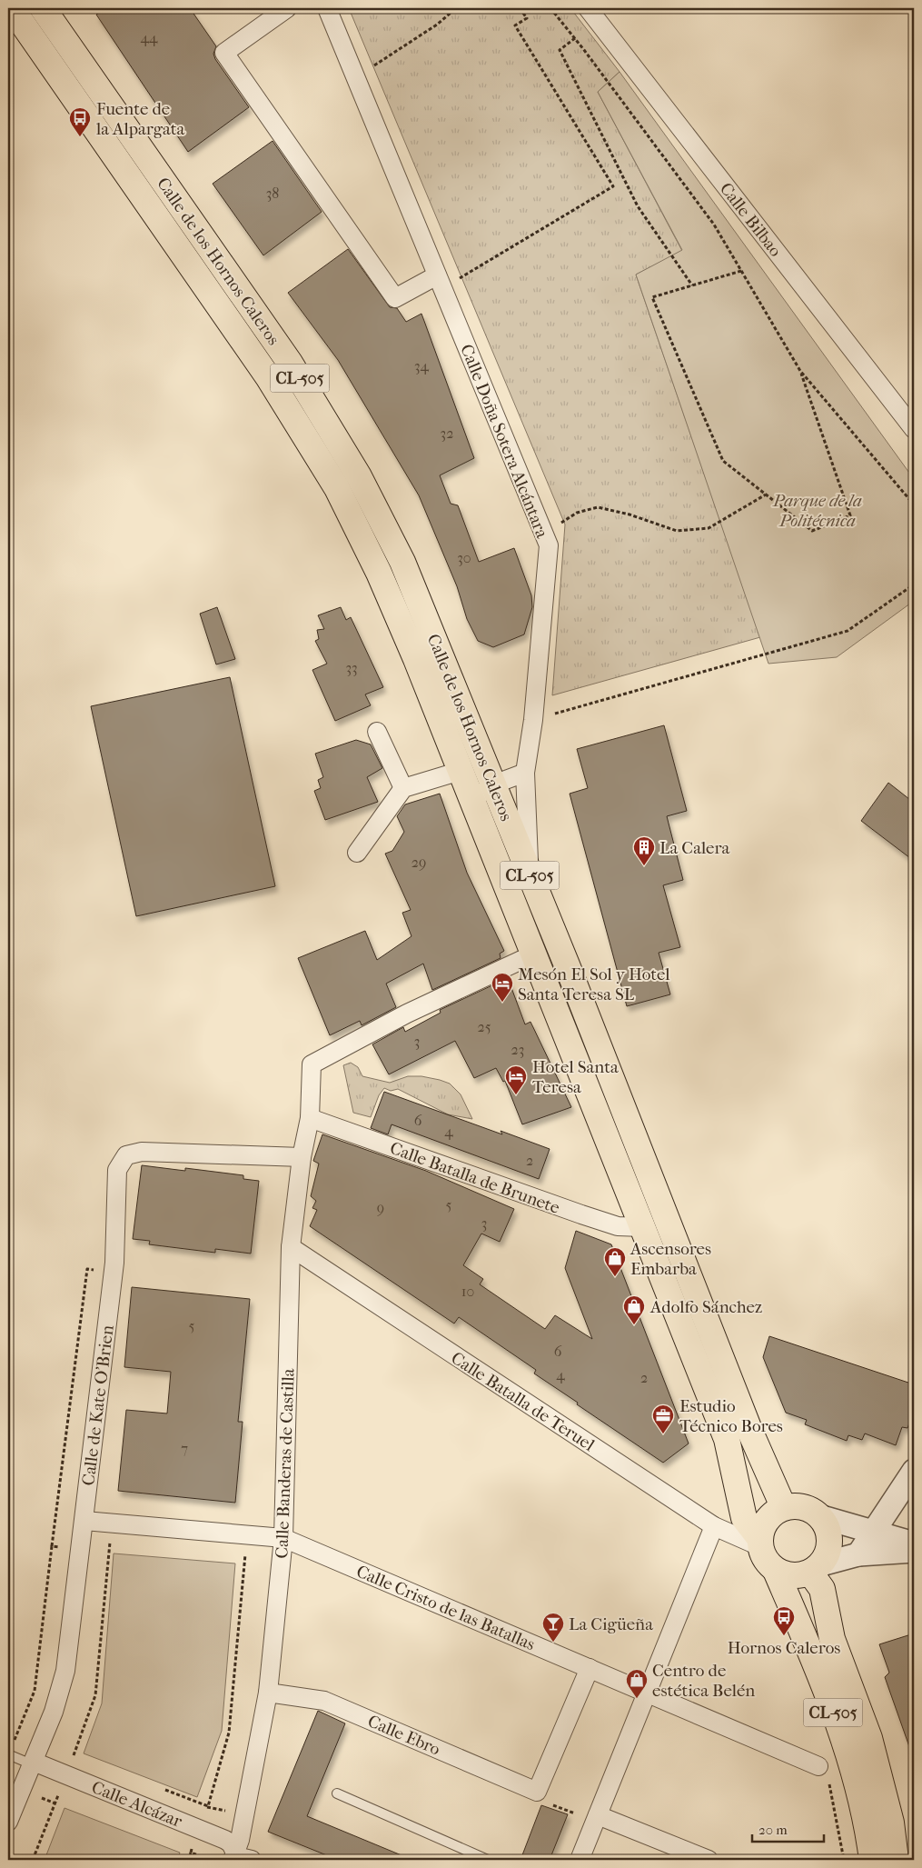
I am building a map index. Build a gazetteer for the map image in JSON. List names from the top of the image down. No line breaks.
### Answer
{"streets":{"main road":["Calle de los Hornos Caleros","CL-505"],"street":["Calle Bilbao","Calle Doña Sotera Alcántara","Calle Batalla de Brunete","Calle Batalla de Teruel","Calle de Kate O'Brien","Calle Banderas de Castilla","Calle Cristo de las Batallas","Calle Ebro","Calle Alcázar"]},"crossings":[["Calle de los Hornos Caleros","CL-505"],["Calle de los Hornos Caleros","Calle Doña Sotera Alcántara"],["Calle de los Hornos Caleros","Calle Batalla de Brunete"],["Calle de los Hornos Caleros","Calle Batalla de Teruel"],["Calle de los Hornos Caleros","Calle Banderas de Castilla"],["CL-505","Calle Batalla de Teruel"],["Calle Batalla de Brunete","Calle Banderas de Castilla"],["Calle Batalla de Teruel","Calle Banderas de Castilla"],["Calle de Kate O'Brien","Calle Banderas de Castilla"],["Calle de Kate O'Brien","Calle Cristo de las Batallas"],["Calle de Kate O'Brien","Calle Alcázar"],["Calle Banderas de Castilla","Calle Cristo de las Batallas"],["Calle Banderas de Castilla","Calle Ebro"],["Calle Banderas de Castilla","Calle Alcázar"]],"parks":["Parque de la Politécnica"],"places":{"bus stop":["Fuente de la Alpargata","Hornos Caleros"],"building":["La Calera"],"hotel":["Mesón El Sol y Hotel Santa Teresa SL","Hotel Santa Teresa"],"shop":["Ascensores Embarba","Adolfo Sánchez","Centro de estética Belén"],"office":["Estudio Técnico Bores"],"bar":["La Cigüeña"]},"house_numbers":["44","38","34","32","30","33","29","25","3","23","6","4","2","5","9","3","10","5","6","4","2","7"],"scale_bar":"20 m"}
